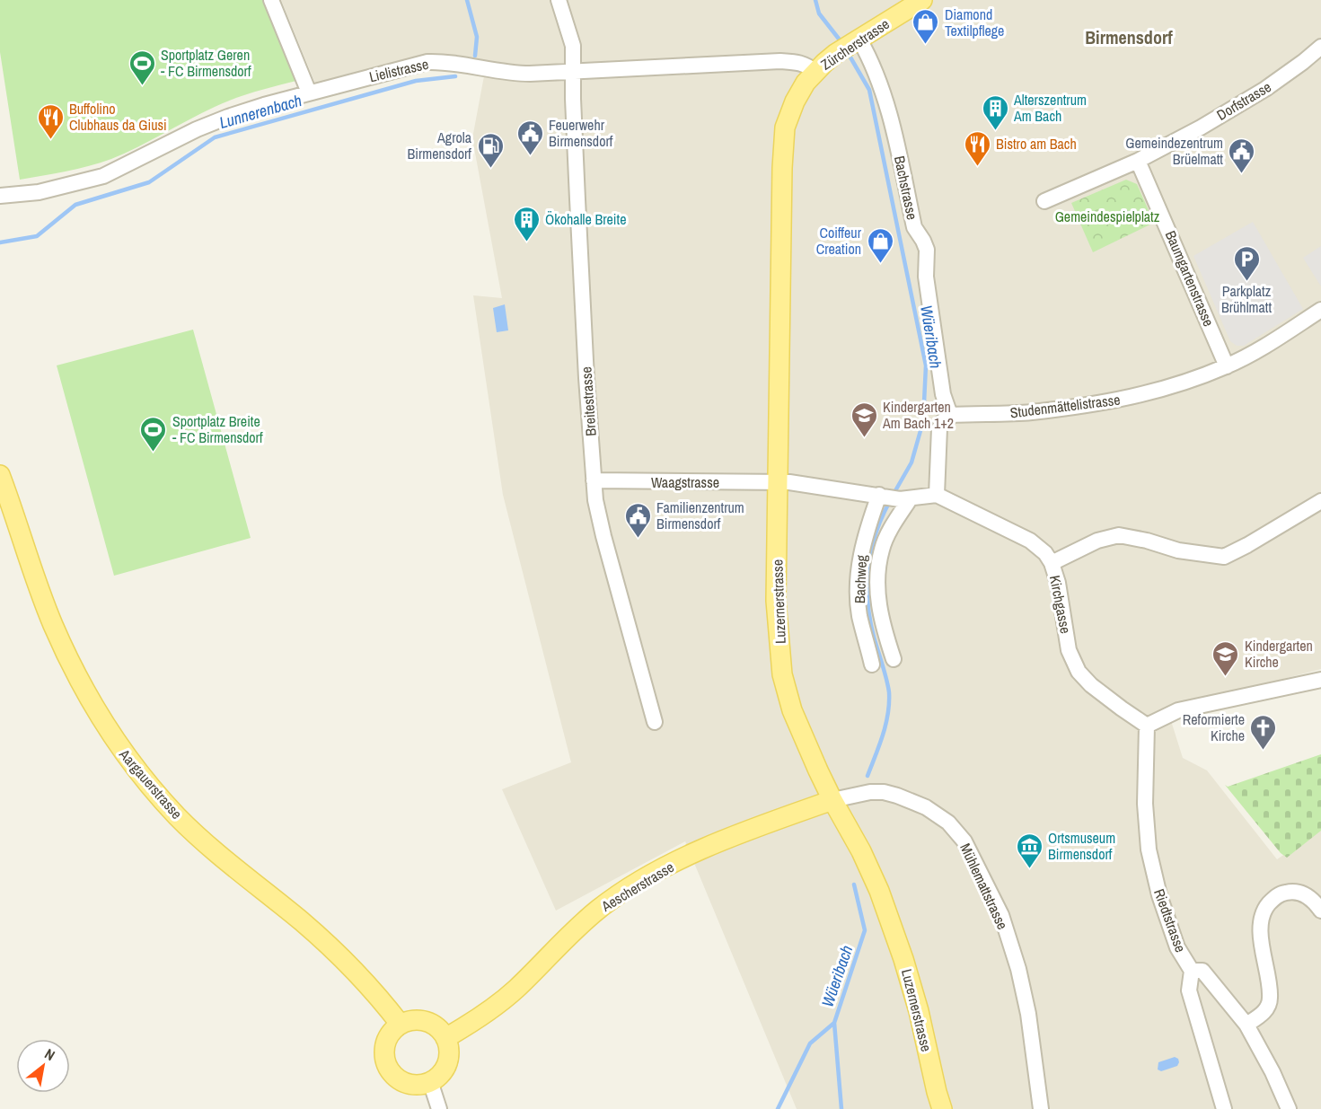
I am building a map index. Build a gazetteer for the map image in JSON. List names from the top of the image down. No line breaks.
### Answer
{"streets":{"main road":["Zürcherstrasse","Luzernerstrasse","Aargauerstrasse","Aescherstrasse"],"street":["Lielistrasse","Dorfstrasse","Bachstrasse","Baumgartenstrasse","Breitestrasse","Studenmättelistrasse","Waagstrasse","Bachweg","Kirchgasse","Mühlemattstrasse","Riedtstrasse"]},"crossings":[["Zürcherstrasse","Lielistrasse"],["Zürcherstrasse","Bachstrasse"],["Zürcherstrasse","Luzernerstrasse"],["Lielistrasse","Breitestrasse"],["Lielistrasse","Luzernerstrasse"],["Dorfstrasse","Baumgartenstrasse"],["Bachstrasse","Studenmättelistrasse"],["Baumgartenstrasse","Studenmättelistrasse"],["Breitestrasse","Waagstrasse"],["Waagstrasse","Luzernerstrasse"],["Luzernerstrasse","Aescherstrasse"],["Luzernerstrasse","Mühlemattstrasse"],["Kirchgasse","Riedtstrasse"],["Aargauerstrasse","Aescherstrasse"],["Aescherstrasse","Mühlemattstrasse"]],"districts":["Birmensdorf"],"water":["Lunnerenbach","Wüeribach"],"parks":["Gemeindespielplatz"],"places":{"shop":["Diamond Textilpflege","Coiffeur Creation"],"sports":["Sportplatz Geren - FC Birmensdorf","Sportplatz Breite - FC Birmensdorf"],"building":["Alterszentrum Am Bach","Ökohalle Breite"],"restaurant":["Buffolino Clubhaus da Giusi","Bistro am Bach"],"public building":["Feuerwehr Birmensdorf","Gemeindezentrum Brüelmatt","Familienzentrum Birmensdorf"],"fuel station":["Agrola Birmensdorf"],"parking":["Parkplatz Brühlmatt"],"school or university":["Kindergarten Am Bach 1+2","Kindergarten Kirche"],"church":["Reformierte Kirche"],"museum":["Ortsmuseum Birmensdorf"]},"north":"top right"}
